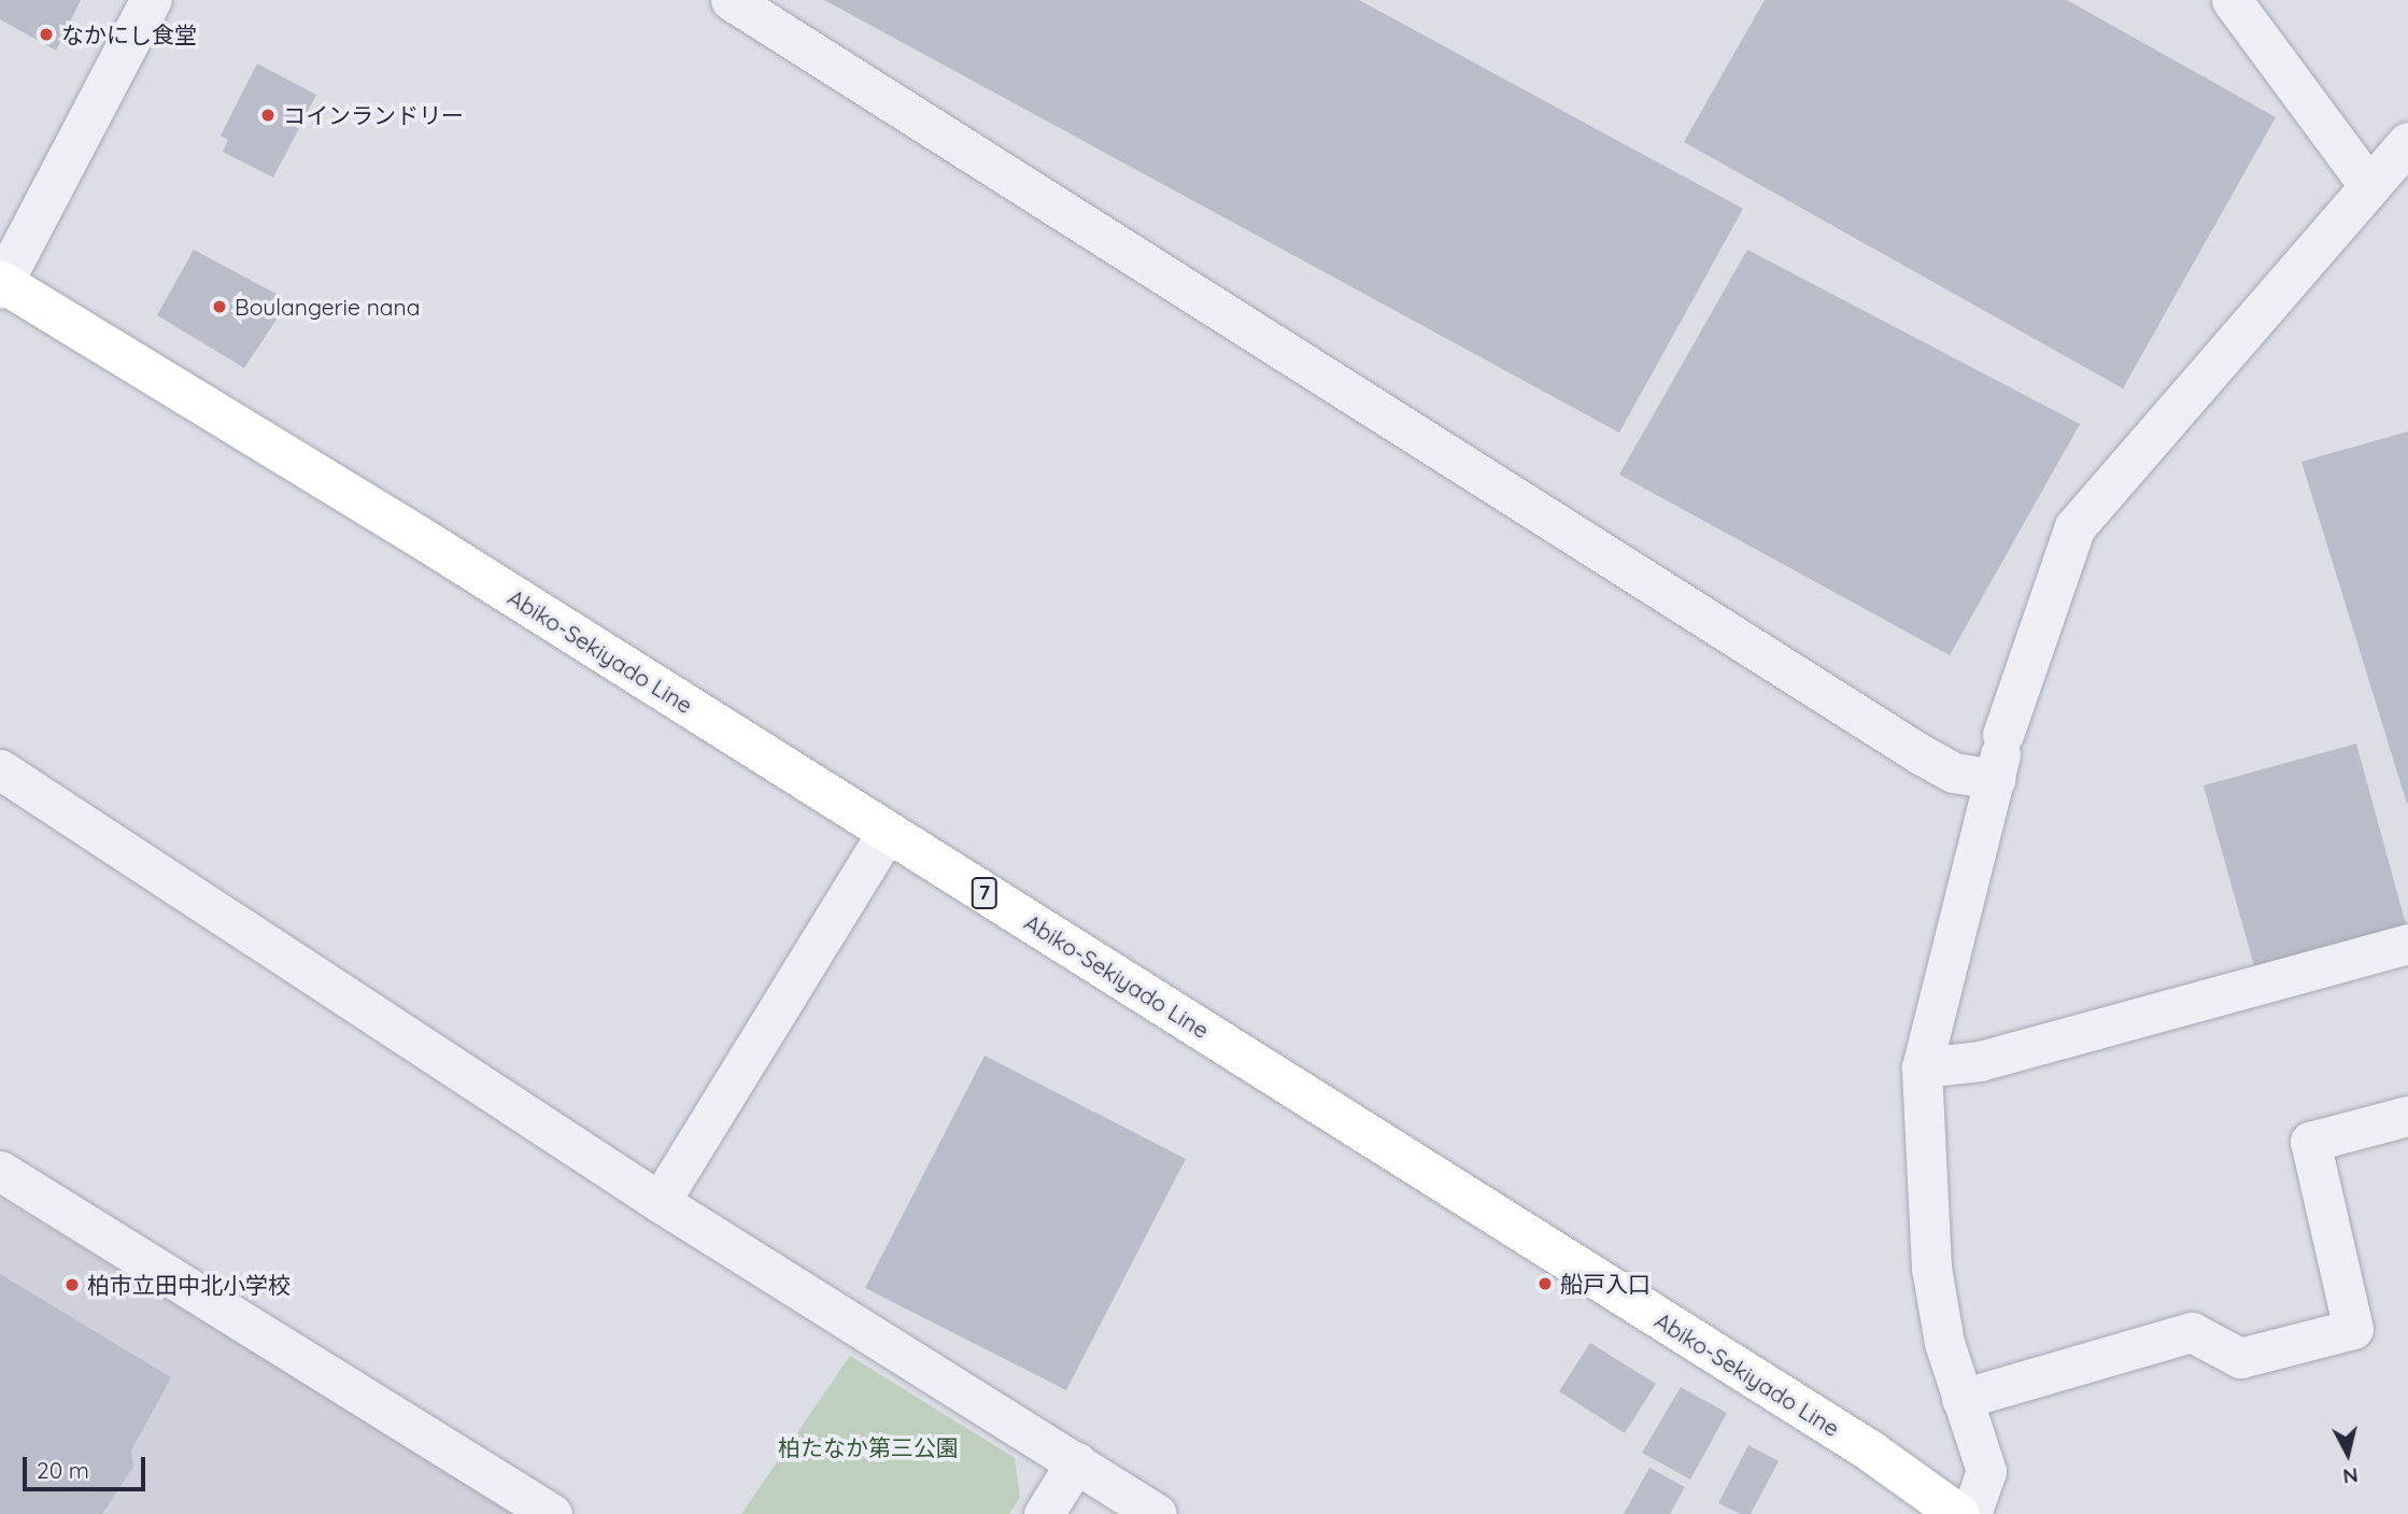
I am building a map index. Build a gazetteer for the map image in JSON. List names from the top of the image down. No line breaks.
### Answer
{"streets":{"main road":["Abiko-Sekiyado Line","7"]},"parks":["柏たなか第三公園"],"places":["なかにし食堂","コインランドリー","Boulangerie nana","船戸入口","柏市立田中北小学校"],"scale_bar":"20 m","north":"bottom"}
